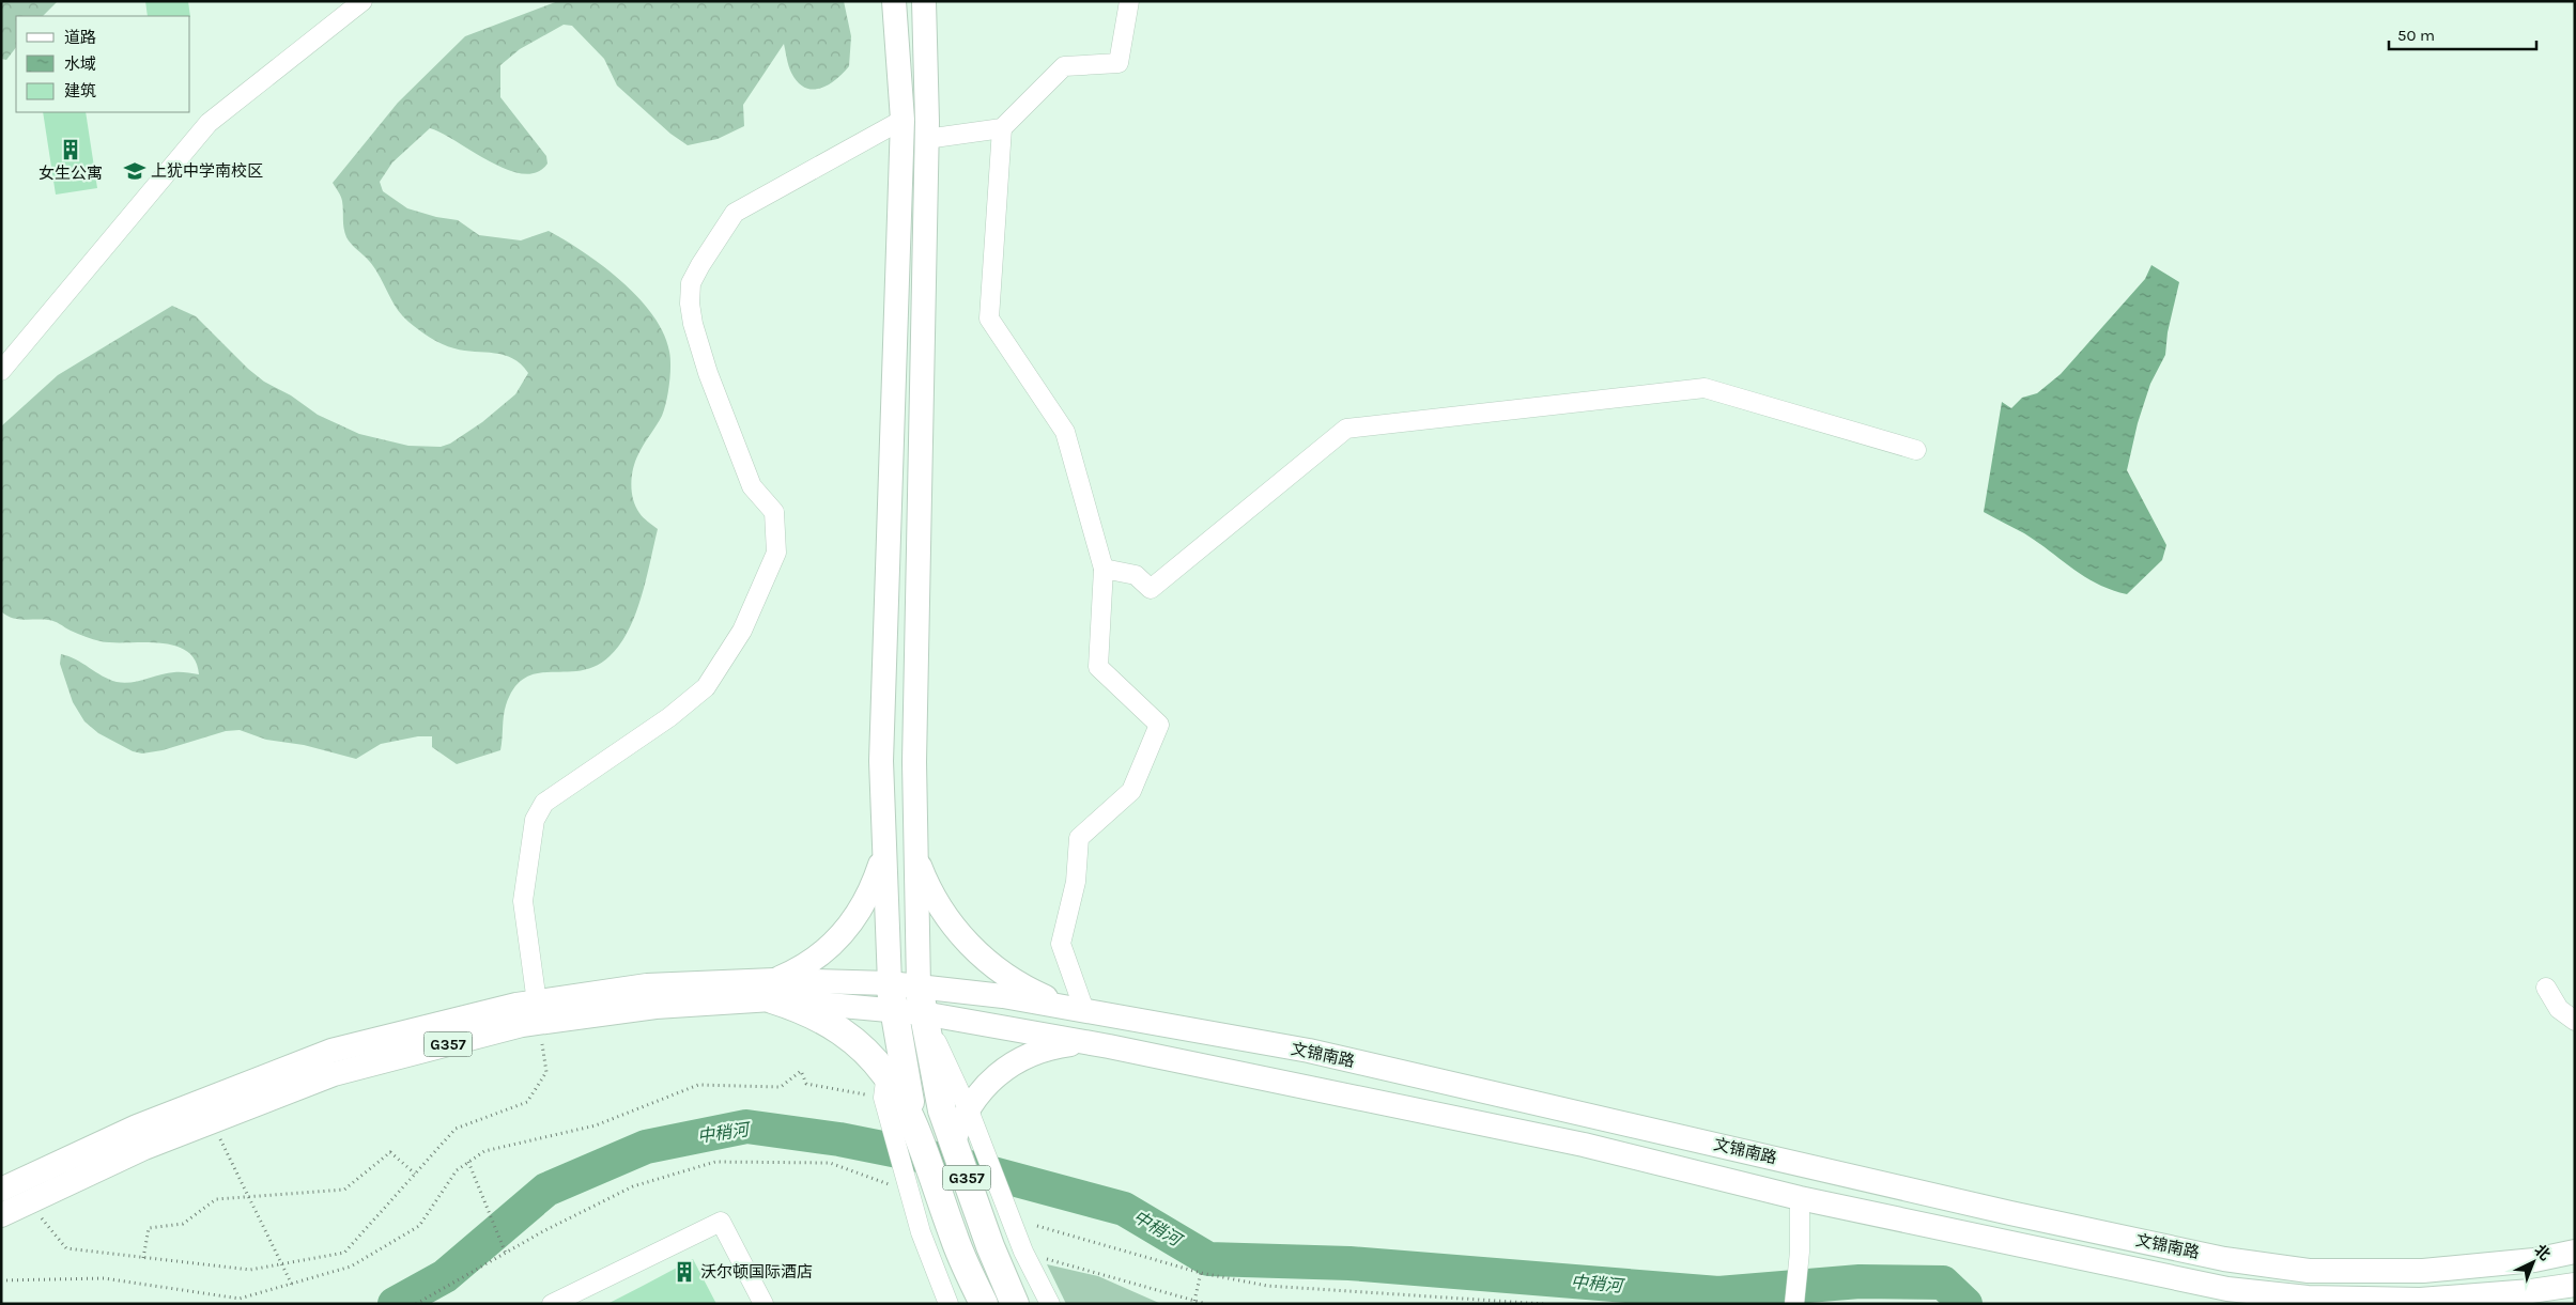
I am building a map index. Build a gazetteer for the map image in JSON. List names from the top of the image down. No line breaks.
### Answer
{"streets":{"highway":["G357"],"main road":["文锦南路"]},"crossings":[["G357","文锦南路"]],"water":["中稍河"],"places":{"building":["女生公寓","沃尔顿国际酒店"],"school or university":["上犹中学南校区"]},"legend":["道路","水域","建筑"],"scale_bar":"50 m","north":"top right"}
